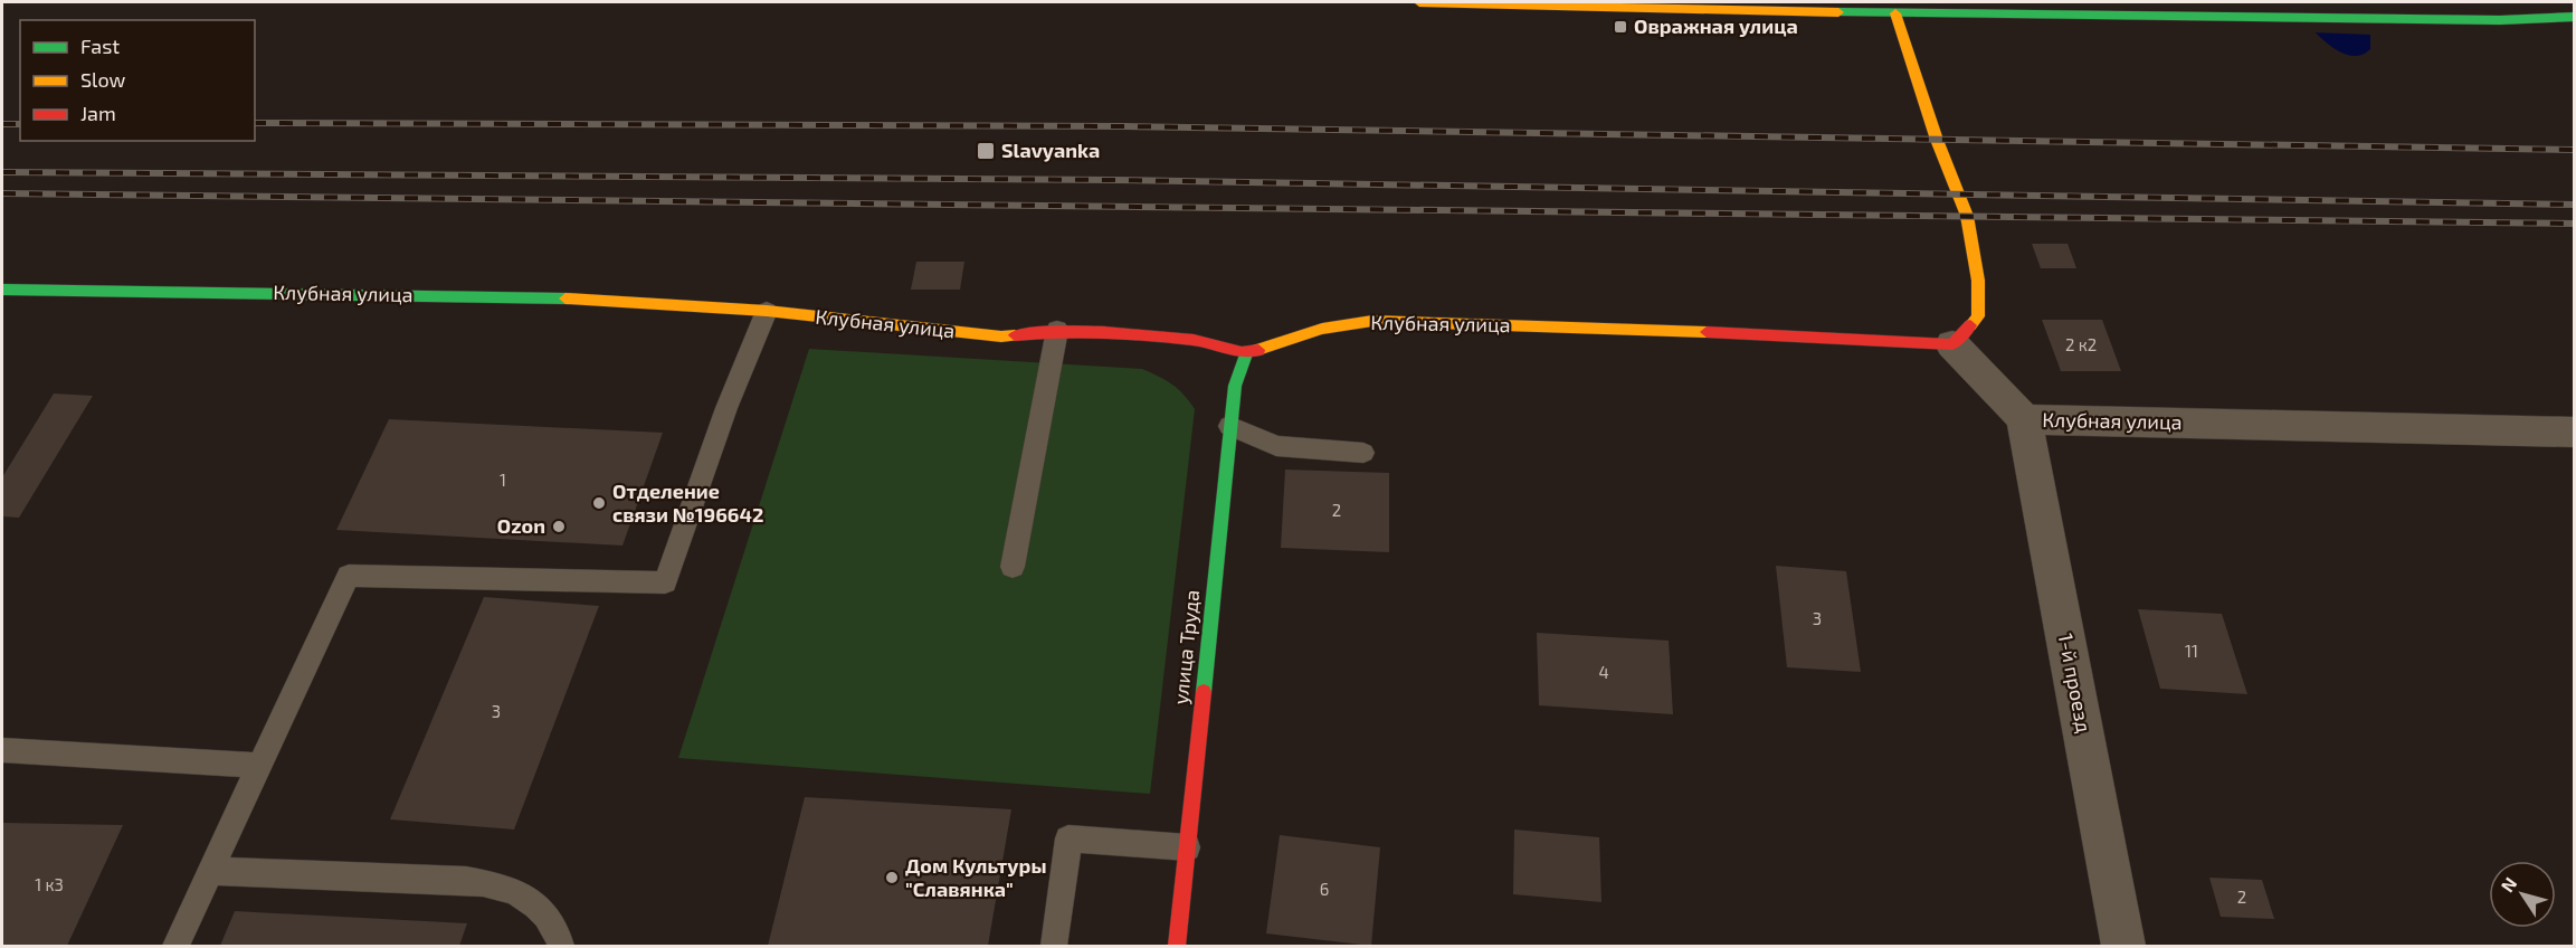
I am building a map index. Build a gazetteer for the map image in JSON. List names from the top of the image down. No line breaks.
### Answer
{"streets":{"street":["Клубная улица","улица Труда","1-й проезд"]},"crossings":[["Клубная улица","улица Труда"],["Клубная улица","1-й проезд"]],"places":{"transit":["Овражная улица","Slavyanka"],"other":["Отделение связи №196642","Ozon","Дом Культуры \"Славянка\""]},"house_numbers":["2 к2","1","2","3","11","4","3","1 к3","6","2"],"legend":["Fast","Slow","Jam"],"north":"top left"}
